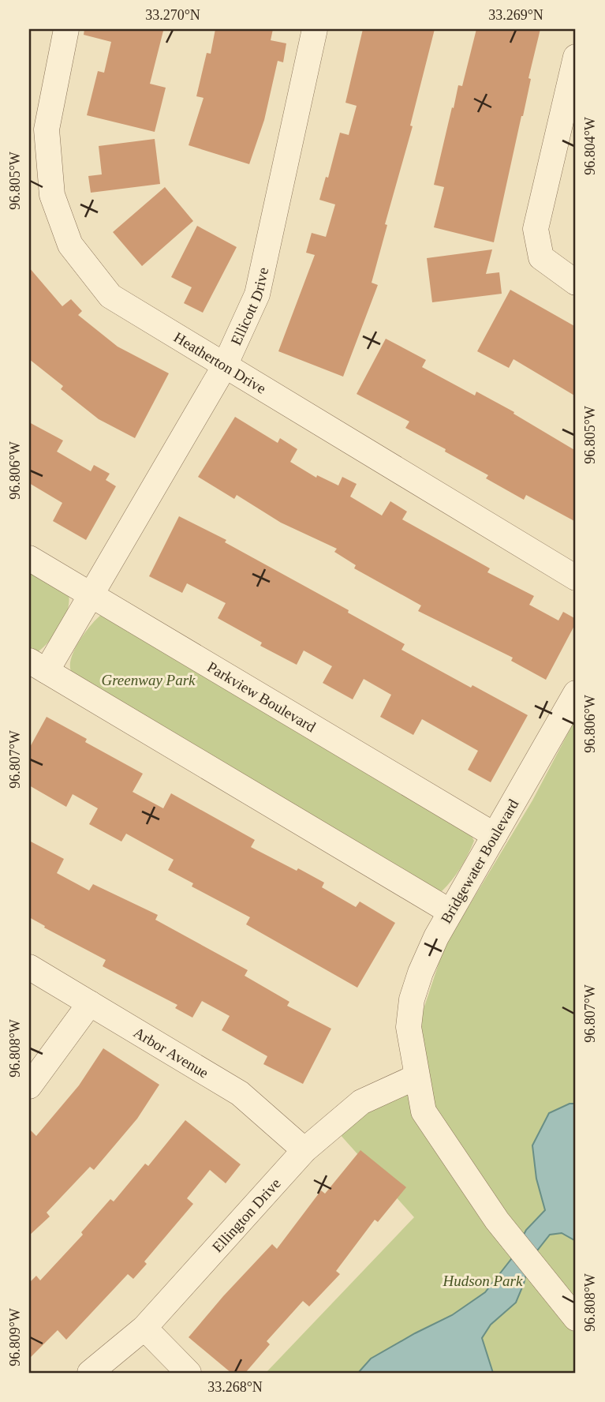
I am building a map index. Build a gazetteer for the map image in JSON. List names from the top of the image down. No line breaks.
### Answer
{"streets":{"street":["Ellicott Drive","Heatherton Drive","Parkview Boulevard","Bridgewater Boulevard","Arbor Avenue","Ellington Drive"]},"crossings":[["Ellicott Drive","Heatherton Drive"],["Ellicott Drive","Parkview Boulevard"],["Parkview Boulevard","Bridgewater Boulevard"],["Bridgewater Boulevard","Ellington Drive"],["Arbor Avenue","Ellington Drive"]],"parks":["Greenway Park","Hudson Park"],"coordinates":["33.270°N","33.269°N","96.804°W","96.805°W","96.806°W","96.807°W","96.808°W","96.809°W","33.268°N"]}
